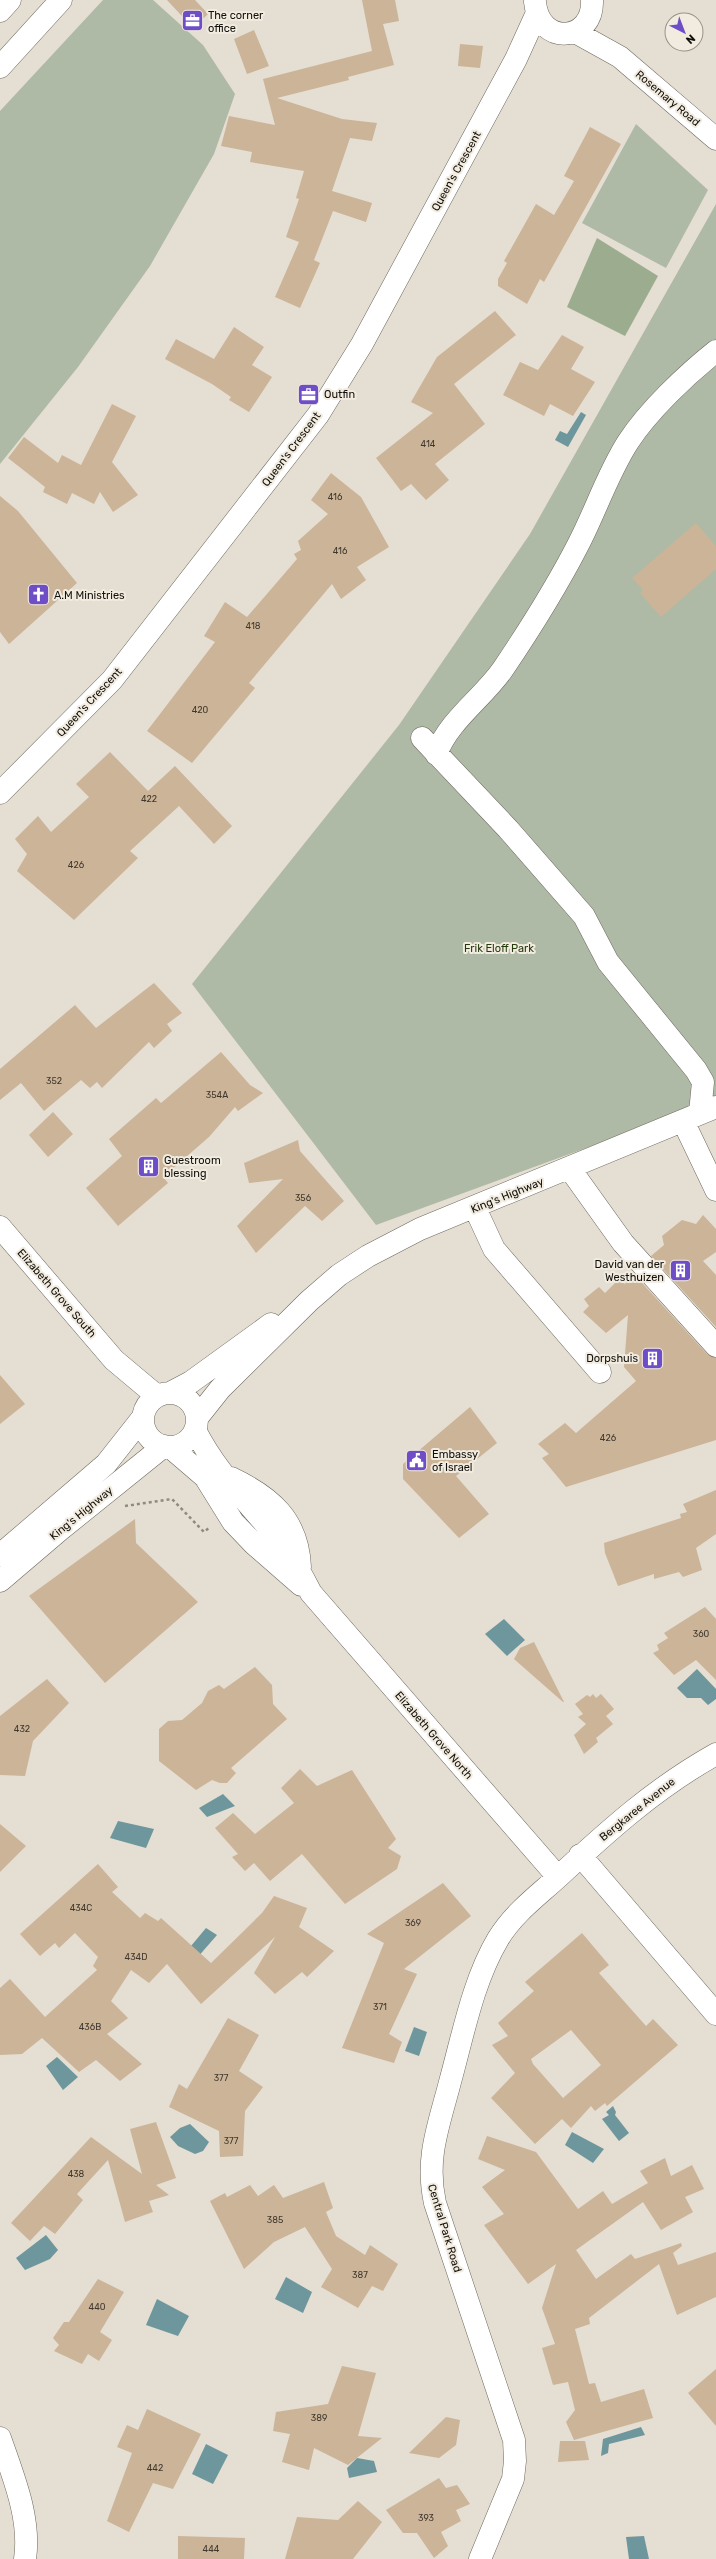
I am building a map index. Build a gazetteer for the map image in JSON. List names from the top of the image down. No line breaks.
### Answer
{"streets":{"street":["Rosemary Road","Queen's Crescent","King's Highway","Elizabeth Grove South","Elizabeth Grove North","Bergkaree Avenue","Central Park Road"]},"crossings":[["Rosemary Road","Queen's Crescent"],["King's Highway","Elizabeth Grove South"],["King's Highway","Elizabeth Grove North"],["Elizabeth Grove South","Elizabeth Grove North"],["Elizabeth Grove North","Central Park Road"],["Bergkaree Avenue","Central Park Road"]],"parks":["Frik Eloff Park"],"places":{"office":["The corner office","Outfin"],"church":["A.M Ministries"],"building":["Guestroom blessing","David van der Westhuizen","Dorpshuis"],"public building":["Embassy of Israel"]},"house_numbers":["414","416","416","418","420","422","426","352","354A","356","426","360","432","434C","369","434D","371","436B","377","377","438","385","387","440","389","442","393","444"],"north":"bottom right"}
